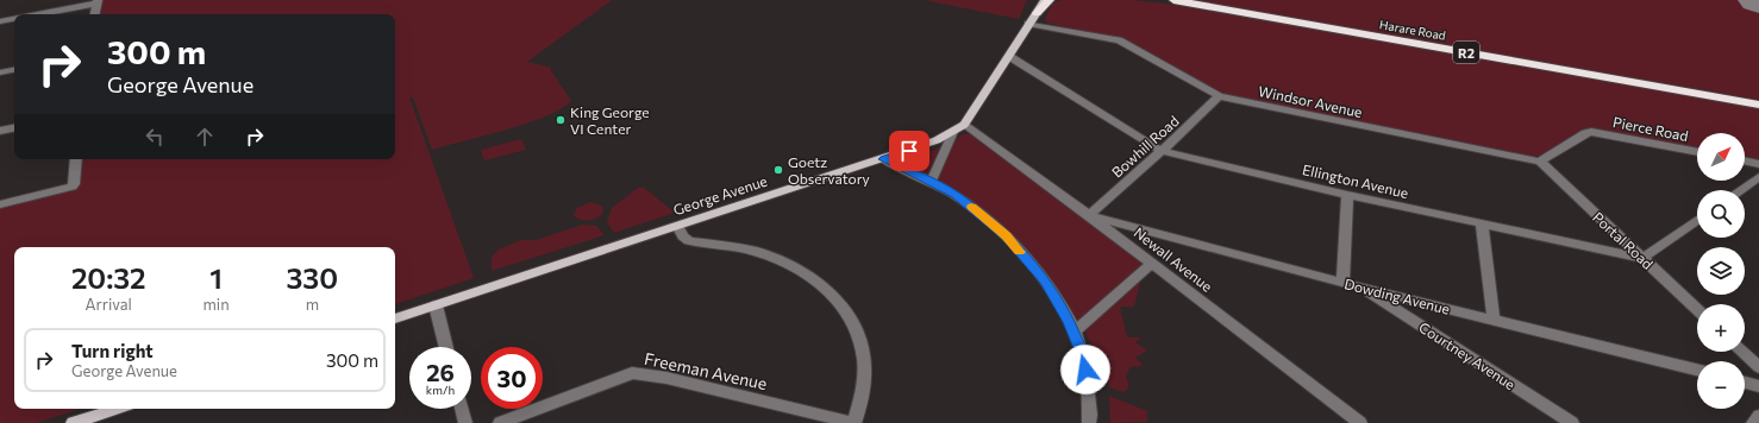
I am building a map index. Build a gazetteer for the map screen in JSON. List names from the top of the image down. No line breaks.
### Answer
{"streets":{"highway":["Harare Road","R2"],"main road":["George Avenue"],"street":["Windsor Avenue","Pierce Road","Bowhill Road","Ellington Avenue","Portal Road","Newall Avenue","Dowding Avenue","Courtney Avenue","Freeman Avenue"]},"crossings":[["Windsor Avenue","Pierce Road"],["Windsor Avenue","Bowhill Road"],["Windsor Avenue","Portal Road"],["Pierce Road","Portal Road"],["Bowhill Road","Ellington Avenue"],["Bowhill Road","Newall Avenue"],["Bowhill Road","Dowding Avenue"],["Ellington Avenue","Portal Road"],["George Avenue","Newall Avenue"],["Newall Avenue","Dowding Avenue"],["Dowding Avenue","Courtney Avenue"]],"places":["King George VI Center","Goetz Observatory"],"north":"top right","page":{"turn":["300 m","George Avenue"],"map_buttons":["+","−"],"eta":["20:32","Arrival","1","min","330","m"],"list":[{"name":"Turn right","note":"George Avenue","value":"300 m"}],"speed":"26 km/h","limit":"30"}}
